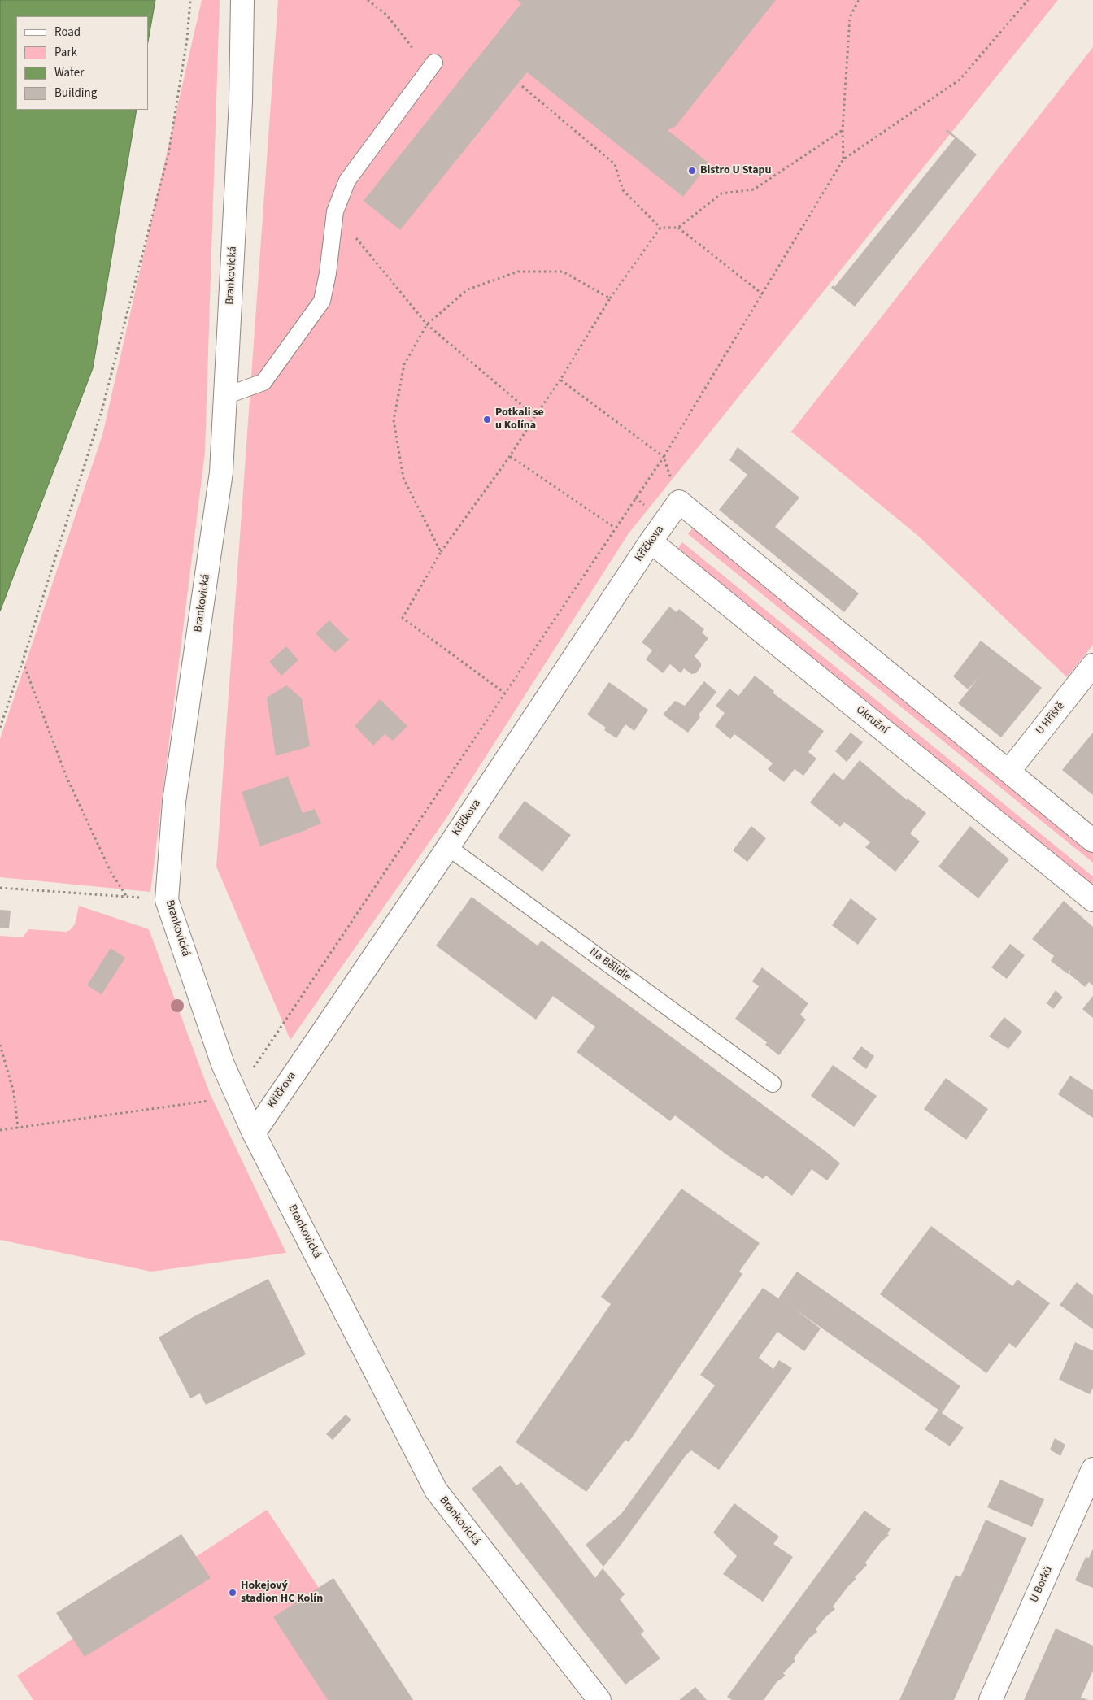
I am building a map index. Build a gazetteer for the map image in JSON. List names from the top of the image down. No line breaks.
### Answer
{"streets":{"street":["Brankovická","Křičkova","U Hřiště","Okružní","U Borků"],"lane":["Na Bělidle"]},"crossings":[["Brankovická","Křičkova"],["Křičkova","Okružní"],["Křičkova","Na Bělidle"]],"places":["Bistro U Stapu","Potkali se u Kolína","Hokejový stadion HC Kolín"],"legend":["Road","Park","Water","Building"]}
